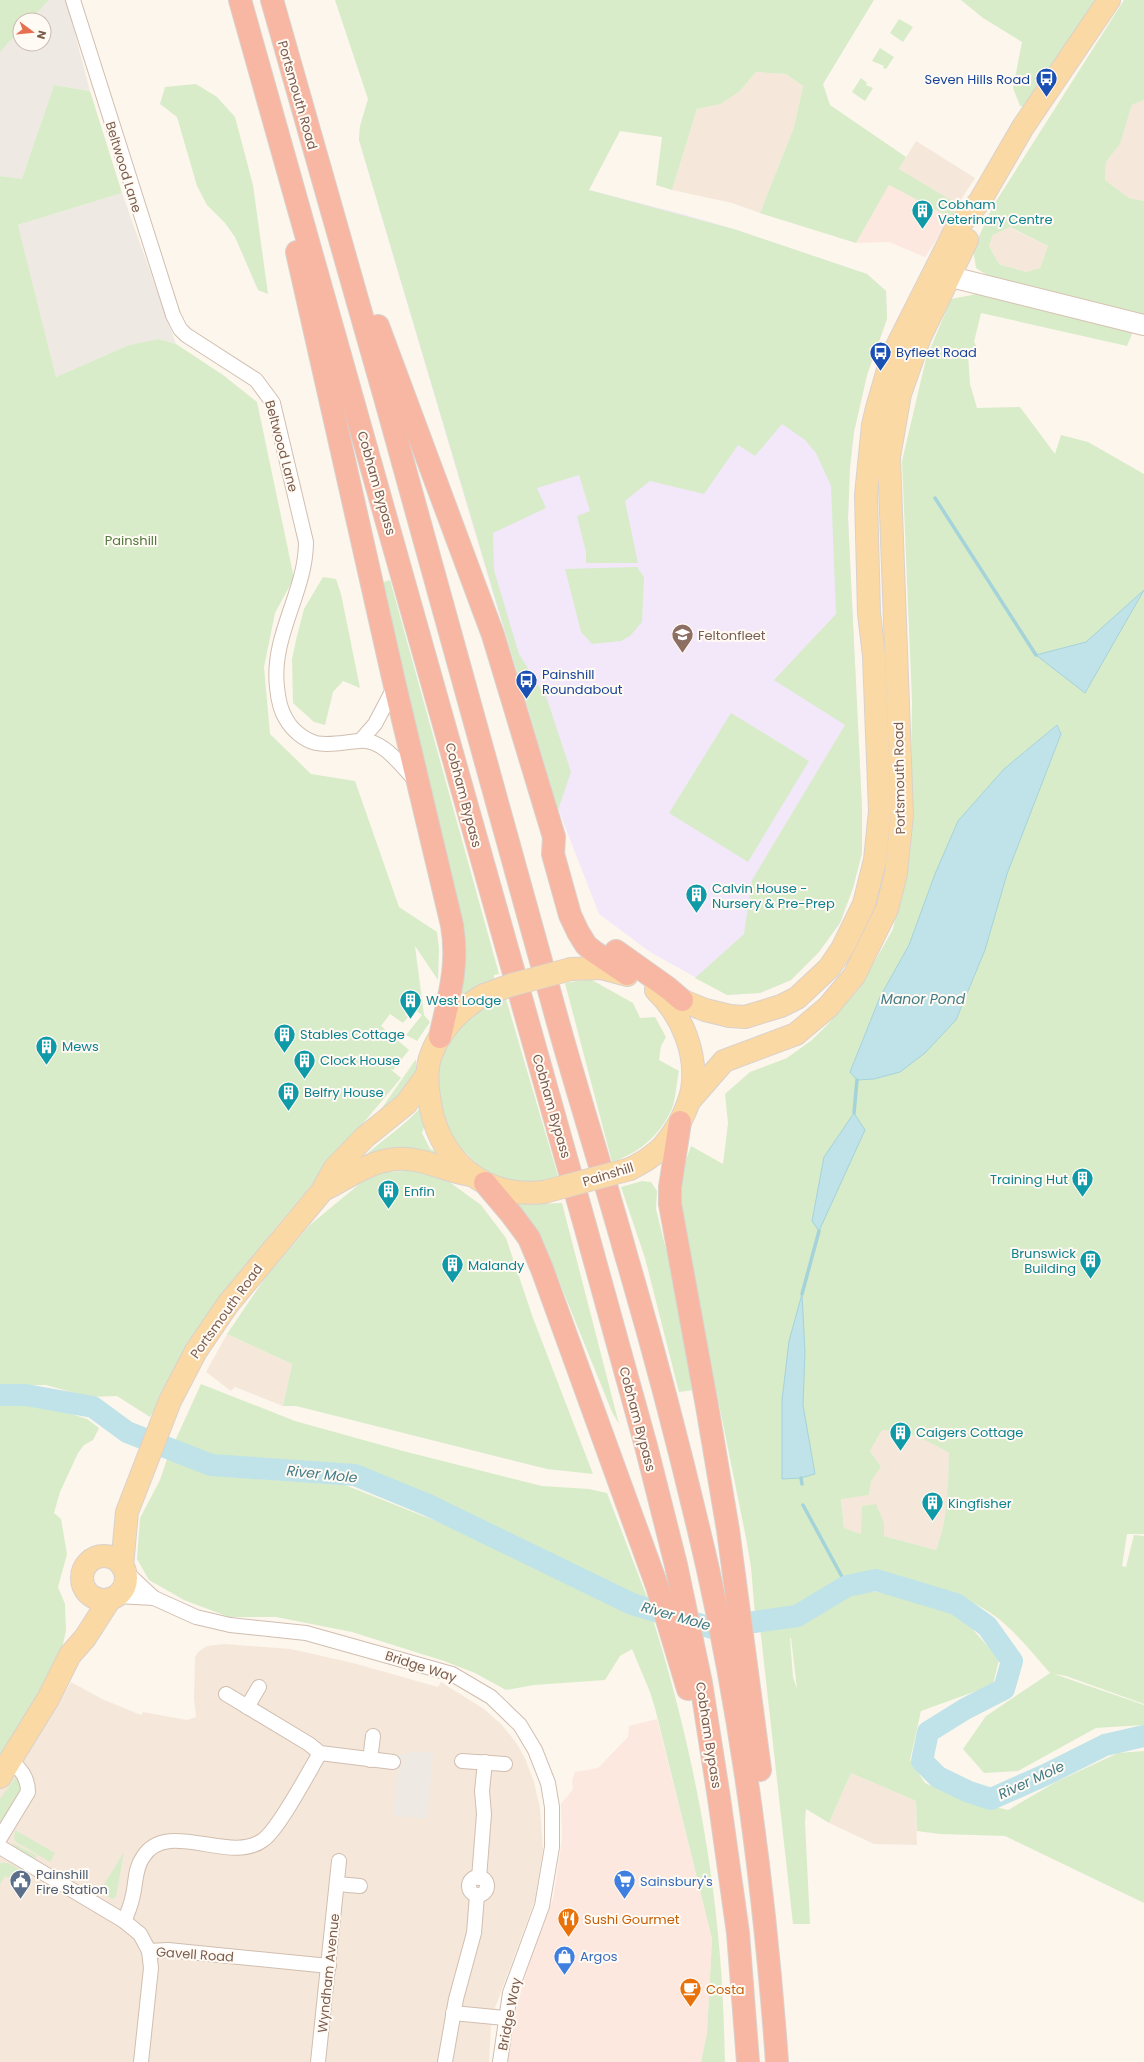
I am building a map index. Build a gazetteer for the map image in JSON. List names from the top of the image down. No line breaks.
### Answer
{"streets":{"highway":["Portsmouth Road","Cobham Bypass"],"main road":["Painshill"],"street":["Beltwood Lane","Bridge Way","Gavell Road","Wyndham Avenue"]},"crossings":[["Portsmouth Road","Painshill"],["Portsmouth Road","Bridge Way"],["Gavell Road","Wyndham Avenue"]],"water":["Manor Pond","River Mole"],"parks":["Painshill"],"places":{"bus stop":["Seven Hills Road","Byfleet Road","Painshill Roundabout"],"building":["Cobham Veterinary Centre","Calvin House - Nursery & Pre-Prep","West Lodge","Stables Cottage","Mews","Clock House","Belfry House","Training Hut","Enfin","Brunswick Building","Malandy","Caigers Cottage","Kingfisher"],"school or university":["Feltonfleet"],"public building":["Painshill Fire Station"],"supermarket":["Sainsbury's"],"restaurant":["Sushi Gourmet"],"shop":["Argos"],"cafe":["Costa"]},"north":"right"}
